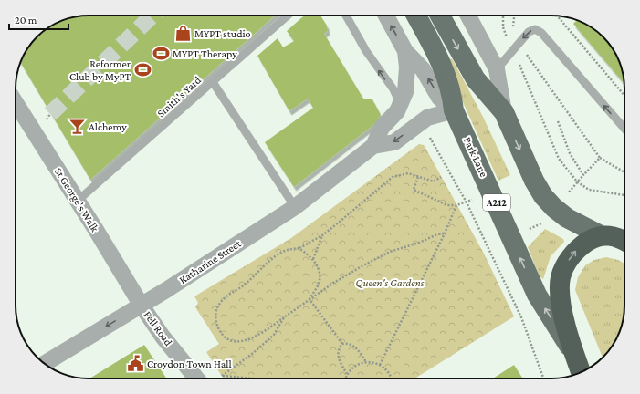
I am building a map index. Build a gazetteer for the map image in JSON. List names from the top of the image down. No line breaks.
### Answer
{"streets":{"main road":["Park Lane","A212"],"street":["St George's Walk","Katharine Street","Fell Road"],"lane":["Smith's Yard"]},"crossings":[["Smith's Yard","St George's Walk"],["Park Lane","A212"],["Park Lane","Katharine Street"],["St George's Walk","Katharine Street"],["St George's Walk","Fell Road"],["A212","Katharine Street"],["Katharine Street","Fell Road"]],"one_way":["Park Lane"],"parks":["Queen's Gardens"],"places":{"shop":["MYPT studio"],"sports":["MYPT Therapy","Reformer Club by MyPT"],"bar":["Alchemy"],"public building":["Croydon Town Hall"]},"scale_bar":"20 m"}
